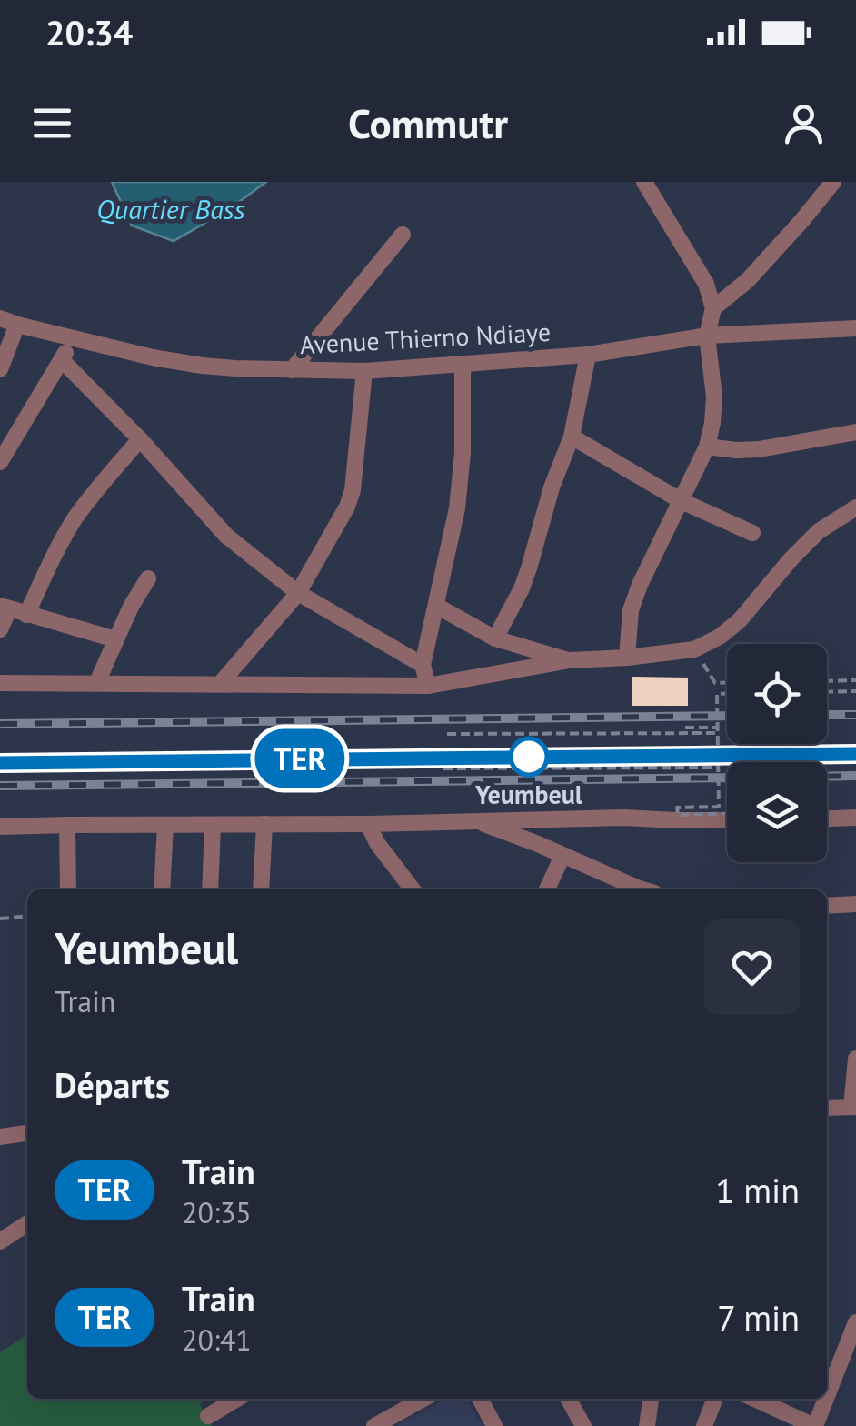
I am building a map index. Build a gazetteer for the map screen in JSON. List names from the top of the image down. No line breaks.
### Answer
{"streets":{"street":["Avenue Thierno Ndiaye"]},"water":["Quartier Bass"],"places":["Yeumbeul"],"page":{"status":"20:34","header":"Commutr","on_map":"TER","heading":[["Yeumbeul","Train"],"Départs"],"list":[{"mark":"TER","name":"Train","note":"20:35","value":"1 min"},{"mark":"TER","name":"Train","note":"20:41","value":"7 min"}]}}
